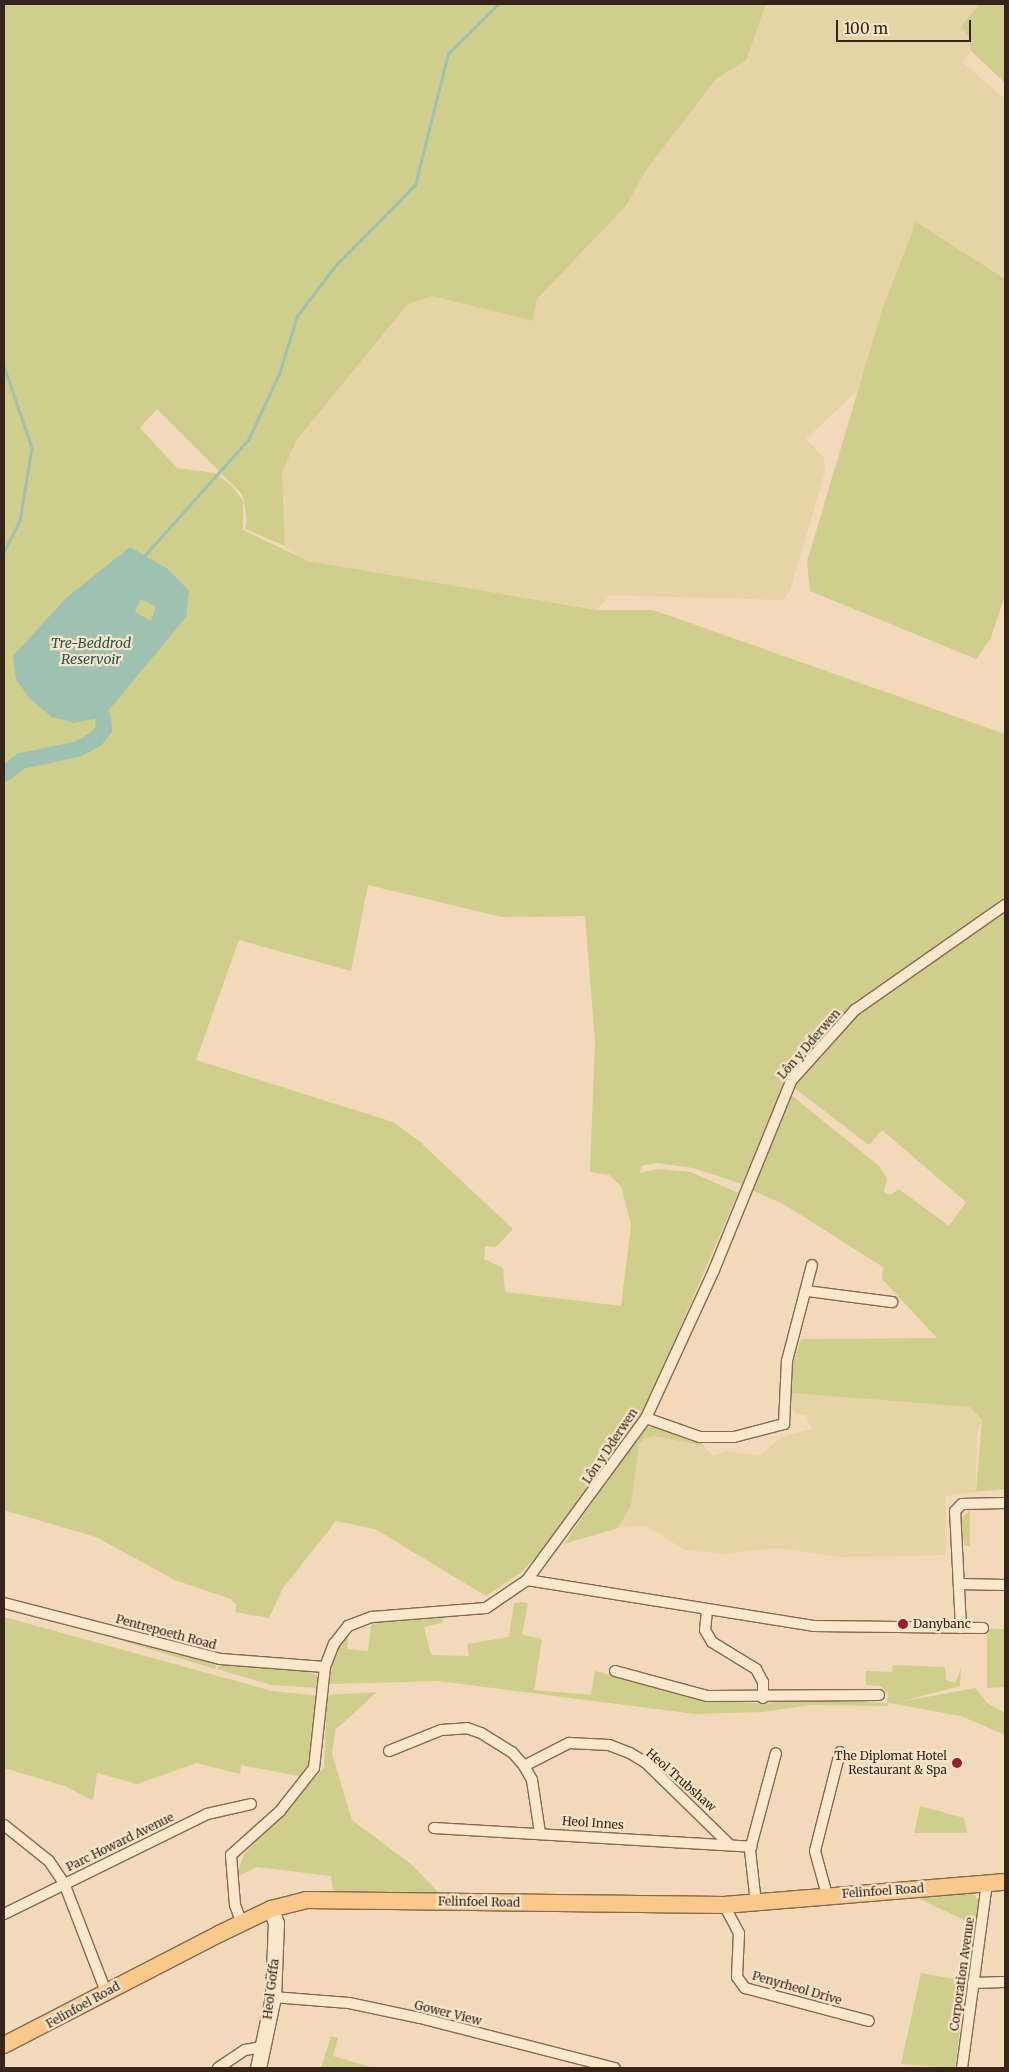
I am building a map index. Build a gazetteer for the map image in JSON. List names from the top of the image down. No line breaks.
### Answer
{"streets":{"main road":["Felinfoel Road"],"street":["Lôn y Dderwen","Pentrepoeth Road","Heol Trubshaw","Heol Innes","Parc Howard Avenue","Corporation Avenue","Penyrheol Drive","Heol Goffa","Gower View"]},"crossings":[["Lôn y Dderwen","Pentrepoeth Road"],["Lôn y Dderwen","Felinfoel Road"],["Heol Trubshaw","Heol Innes"],["Felinfoel Road","Corporation Avenue"],["Felinfoel Road","Penyrheol Drive"],["Felinfoel Road","Heol Goffa"],["Heol Goffa","Gower View"]],"water":["Tre-Beddrod Reservoir"],"places":["Danybanc","The Diplomat Hotel Restaurant & Spa"],"scale_bar":"100 m"}
